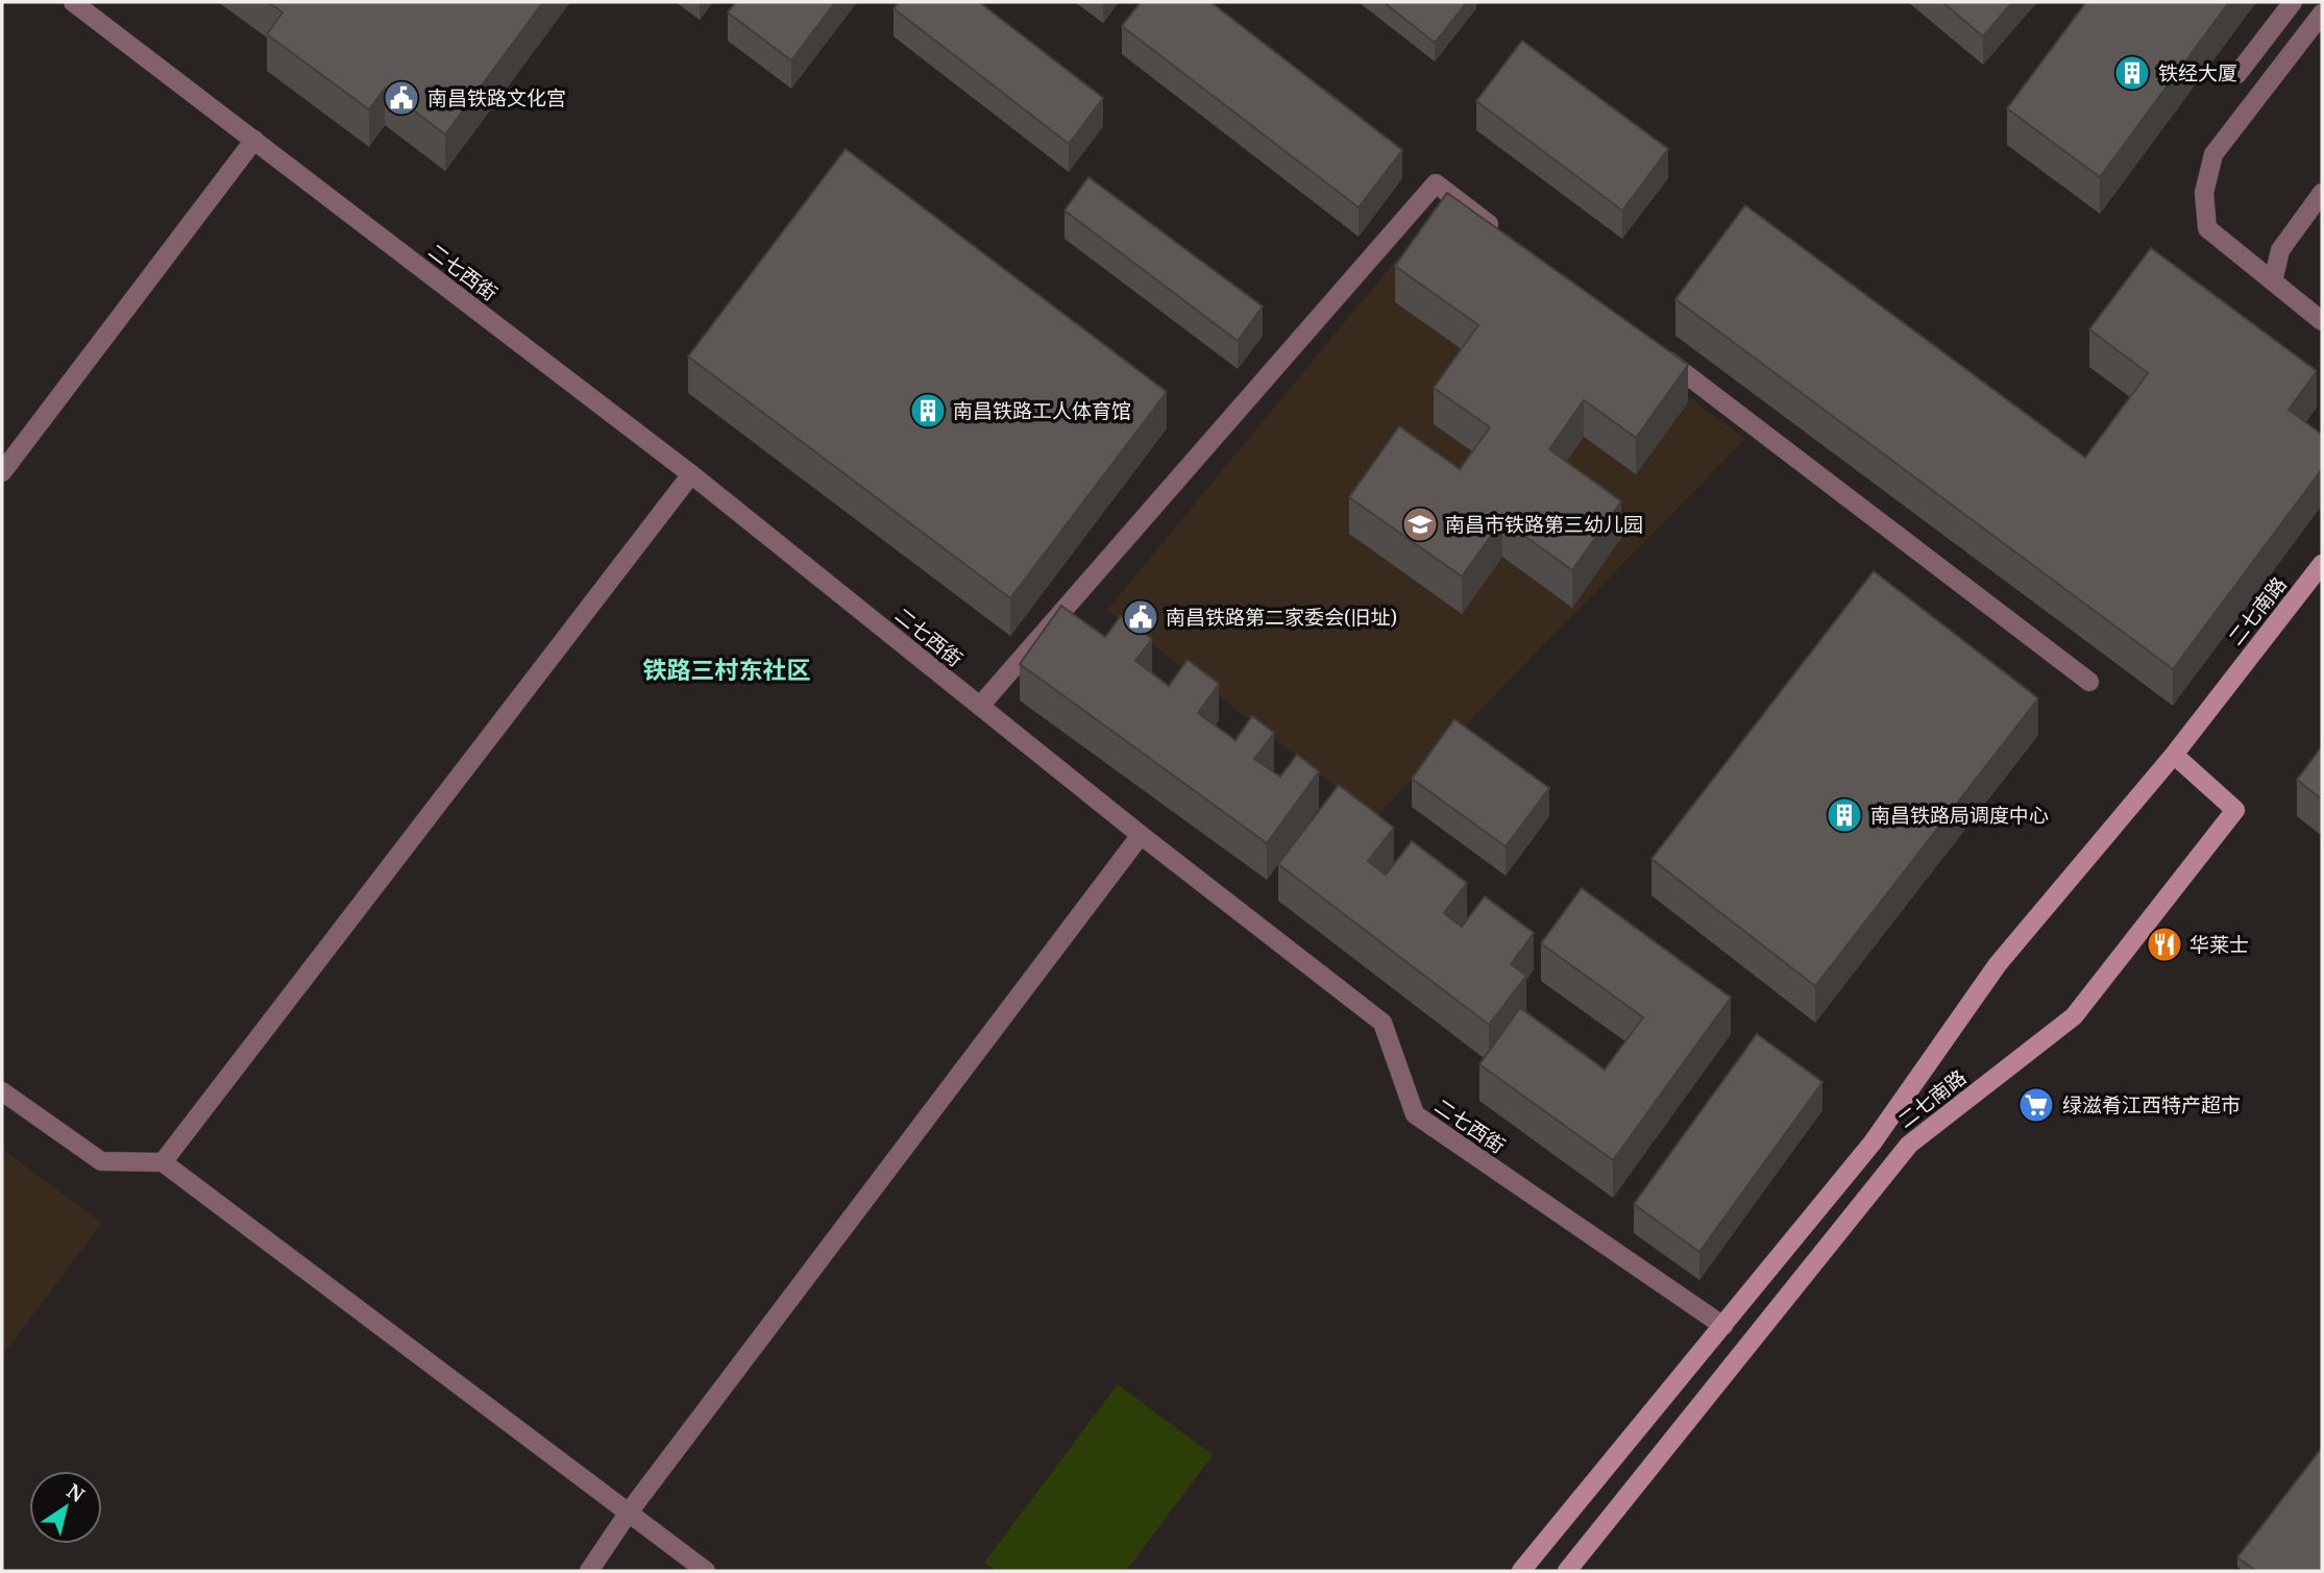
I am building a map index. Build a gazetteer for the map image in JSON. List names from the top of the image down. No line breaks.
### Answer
{"streets":{"main road":["二七南路"],"street":["二七西街"]},"crossings":[["二七西街","二七南路"]],"districts":["铁路三村东社区"],"places":{"building":["铁经大厦","南昌铁路工人体育馆","南昌铁路局调度中心"],"public building":["南昌铁路文化宫","南昌铁路第二家委会(旧址)"],"school or university":["南昌市铁路第三幼儿园"],"restaurant":["华莱士"],"supermarket":["绿滋肴江西特产超市"]},"north":"top right"}
